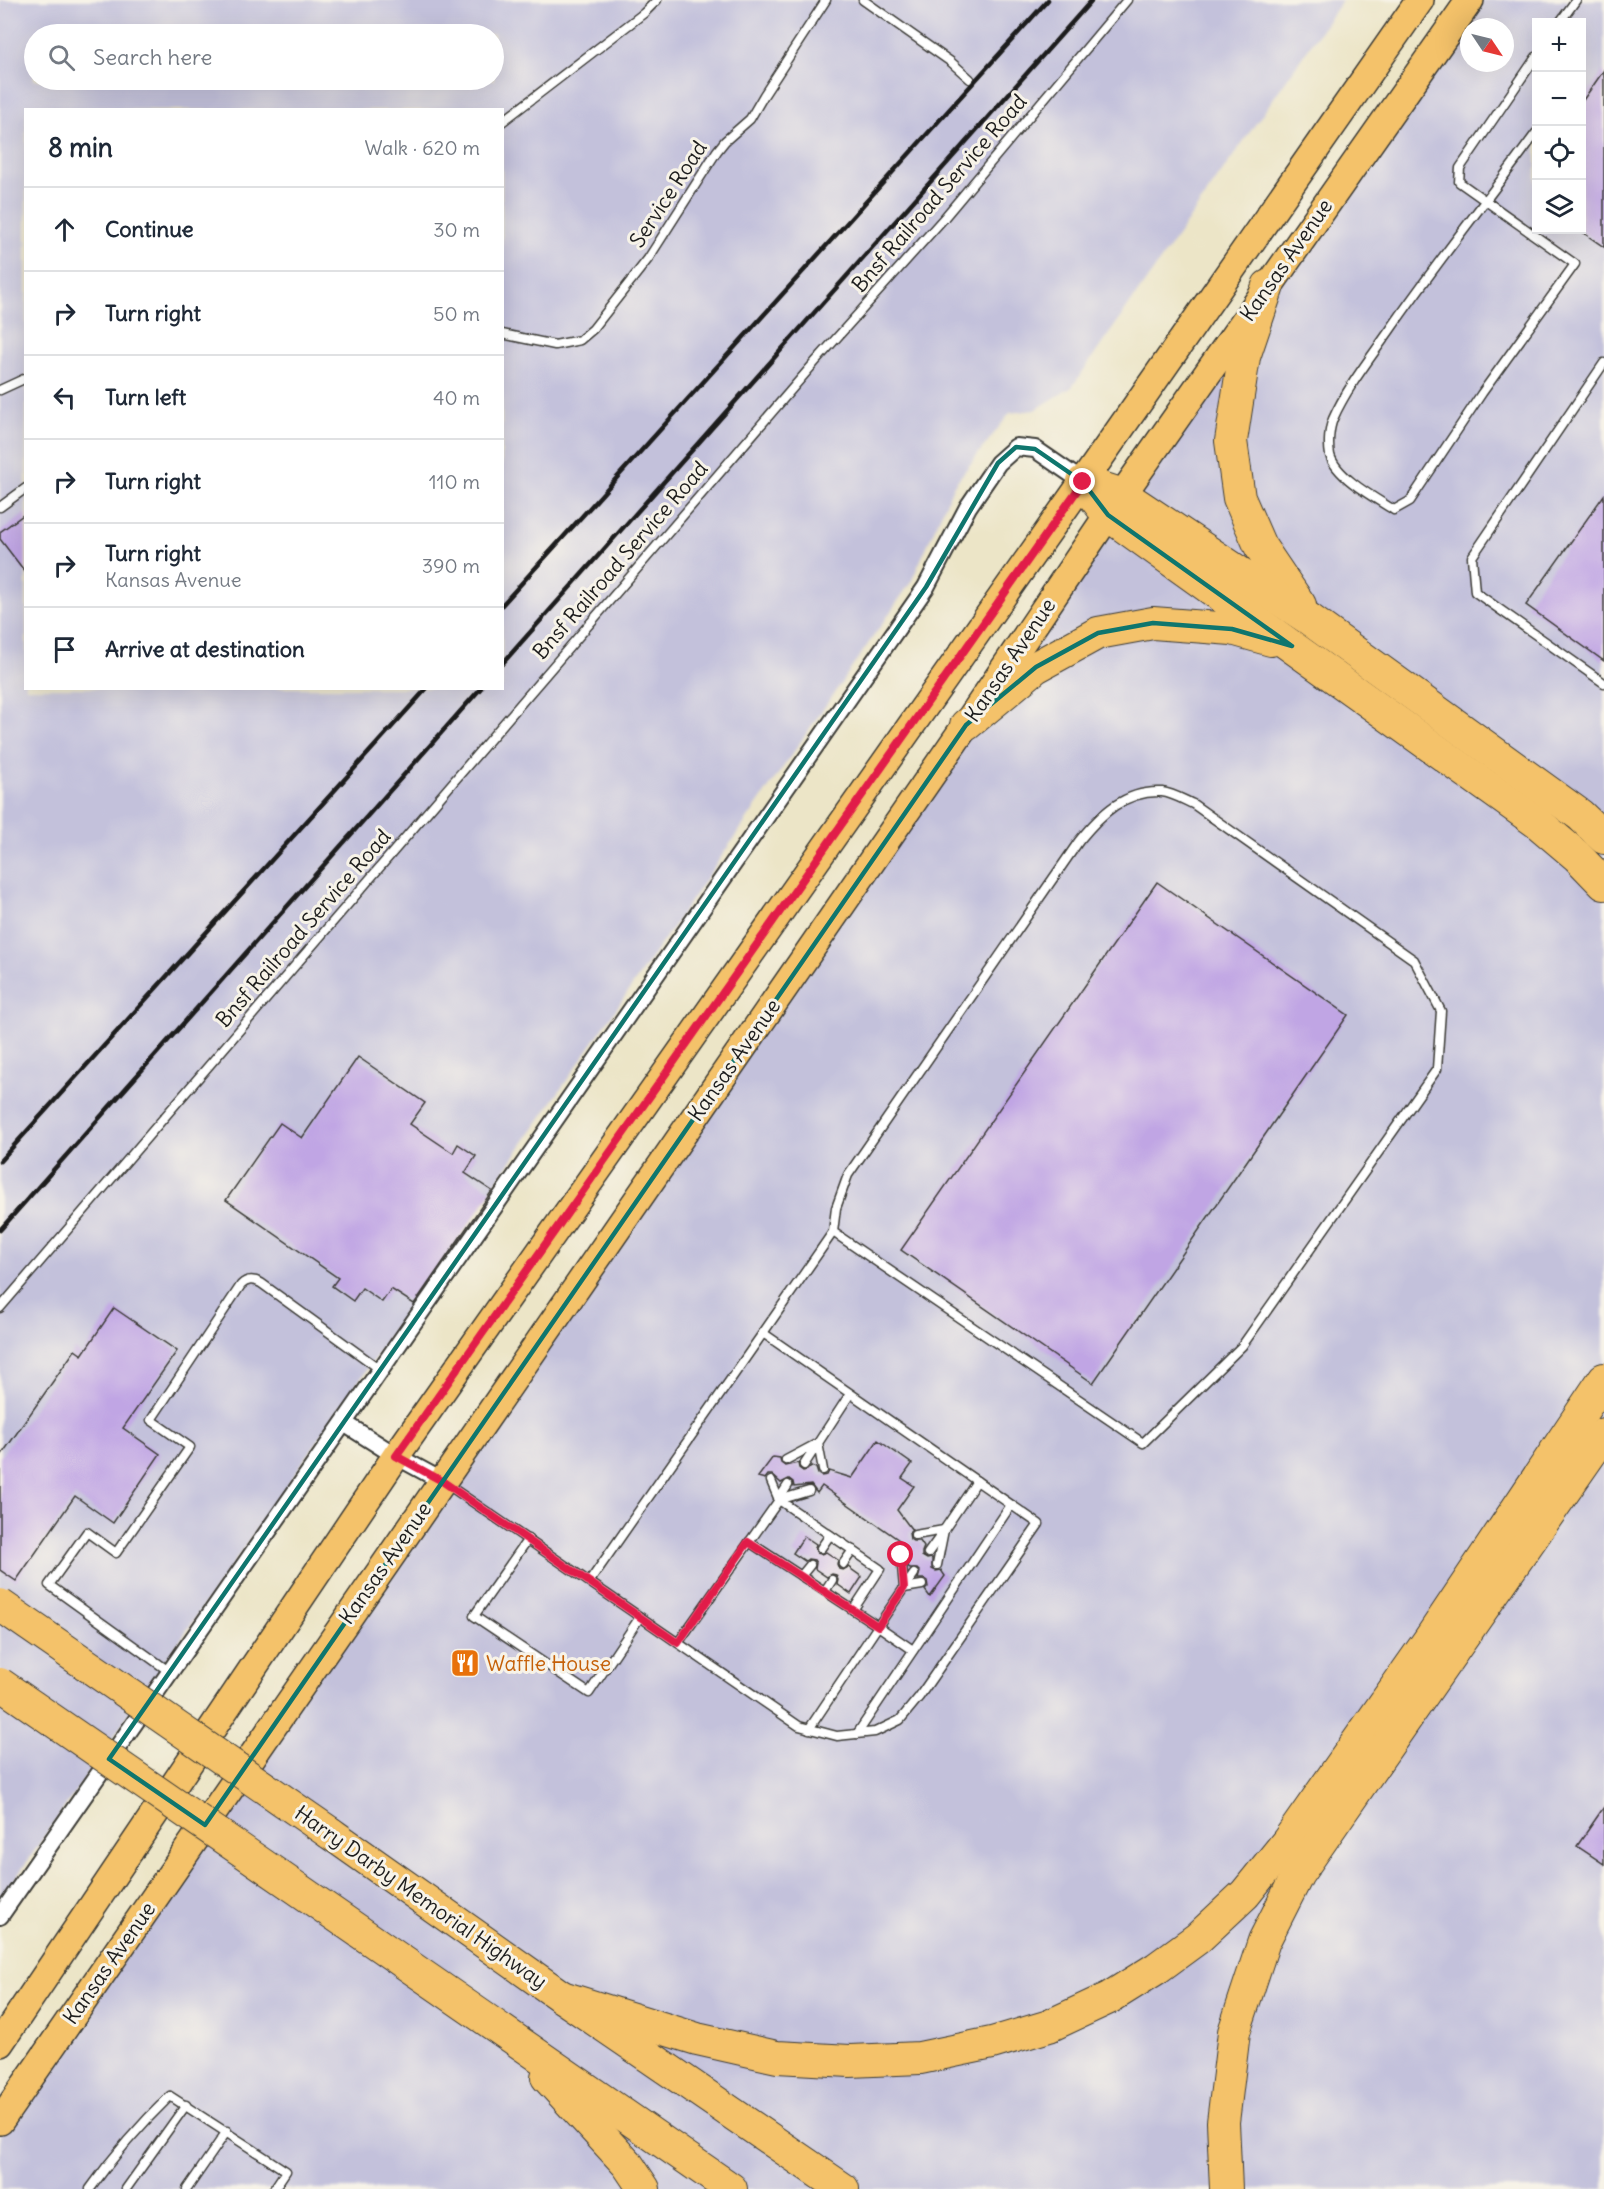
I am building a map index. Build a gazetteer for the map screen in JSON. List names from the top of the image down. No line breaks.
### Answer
{"streets":{"highway":["Harry Darby Memorial Highway"],"main road":["Kansas Avenue"],"lane":["Bnsf Railroad Service Road","Service Road"]},"places":{"restaurant":["Waffle House"]},"north":"bottom right","page":{"map_buttons":["+","−"],"search":"Search here","heading":["8 min","Walk · 620 m"],"list":[["Continue","30 m"],["Turn right","50 m"],["Turn left","40 m"],["Turn right","110 m"],["Turn right","Kansas Avenue","390 m"],"Arrive at destination"]}}
